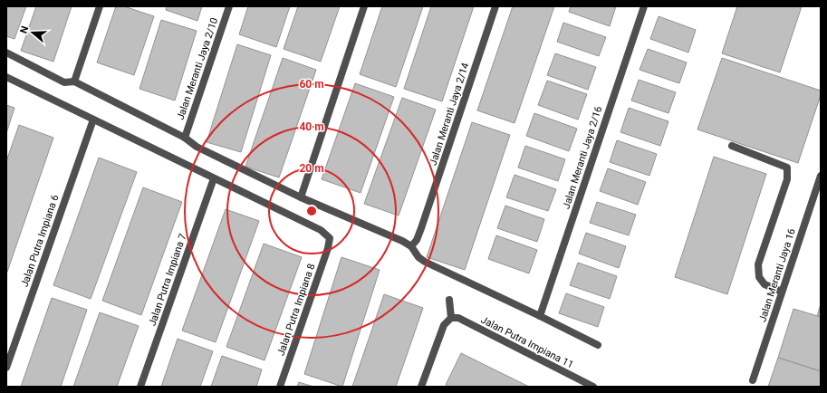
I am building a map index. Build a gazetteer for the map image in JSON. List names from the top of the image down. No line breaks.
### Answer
{"streets":{"street":["Jalan Meranti Jaya 2/10","Jalan Meranti Jaya 2/14","Jalan Meranti Jaya 2/16","Jalan Putra Impiana 6","Jalan Meranti Jaya 16","Jalan Putra Impiana 7","Jalan Putra Impiana 8","Jalan Putra Impiana 11"]},"crossings":[["Jalan Putra Impiana 7","Jalan Putra Impiana 8"]],"north":"left","rings":["60 m","40 m","20 m"]}
